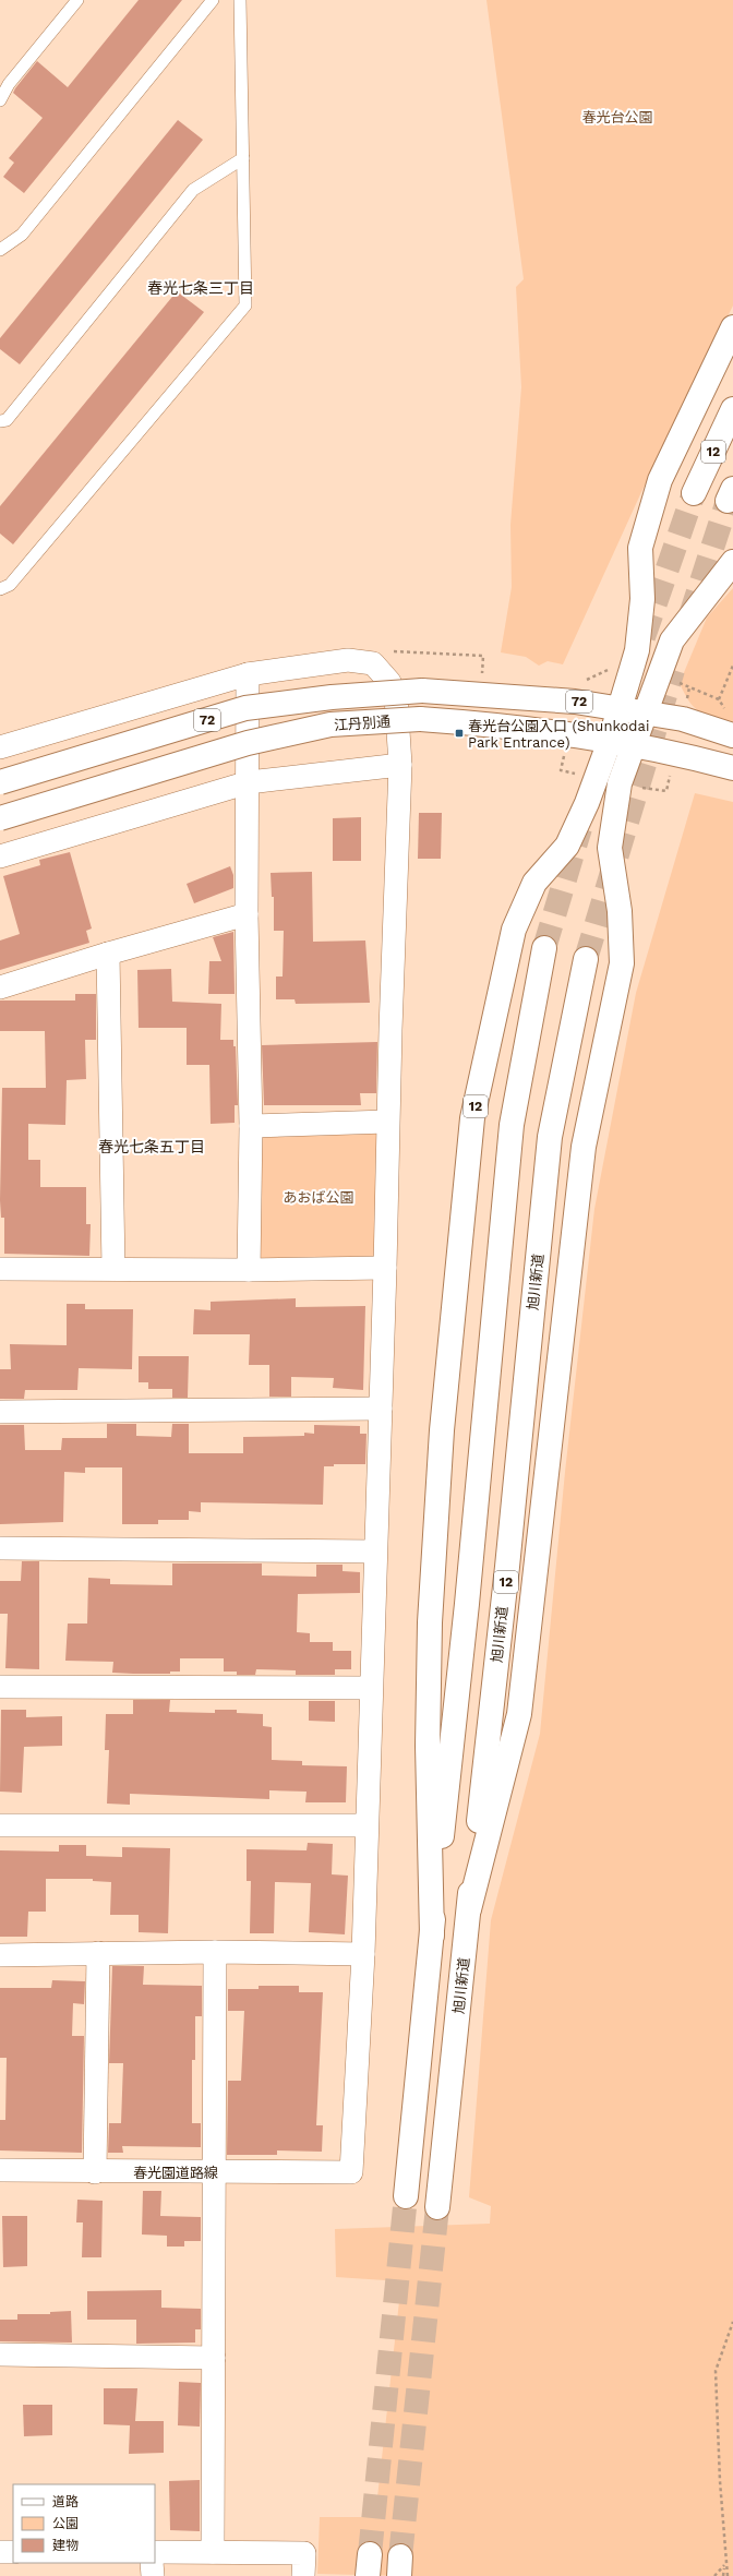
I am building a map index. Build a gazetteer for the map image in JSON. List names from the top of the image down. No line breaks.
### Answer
{"streets":{"main road":["12","72","江丹別通","旭川新道"],"street":["春光園道路線"]},"crossings":[["12","江丹別通"],["12","旭川新道"]],"districts":["春光七条三丁目","春光七条五丁目"],"parks":["春光台公園","あおば公園"],"places":{"transit":["春光台公園入口 (Shunkodai Park Entrance)"]},"legend":["道路","公園","建物"]}
